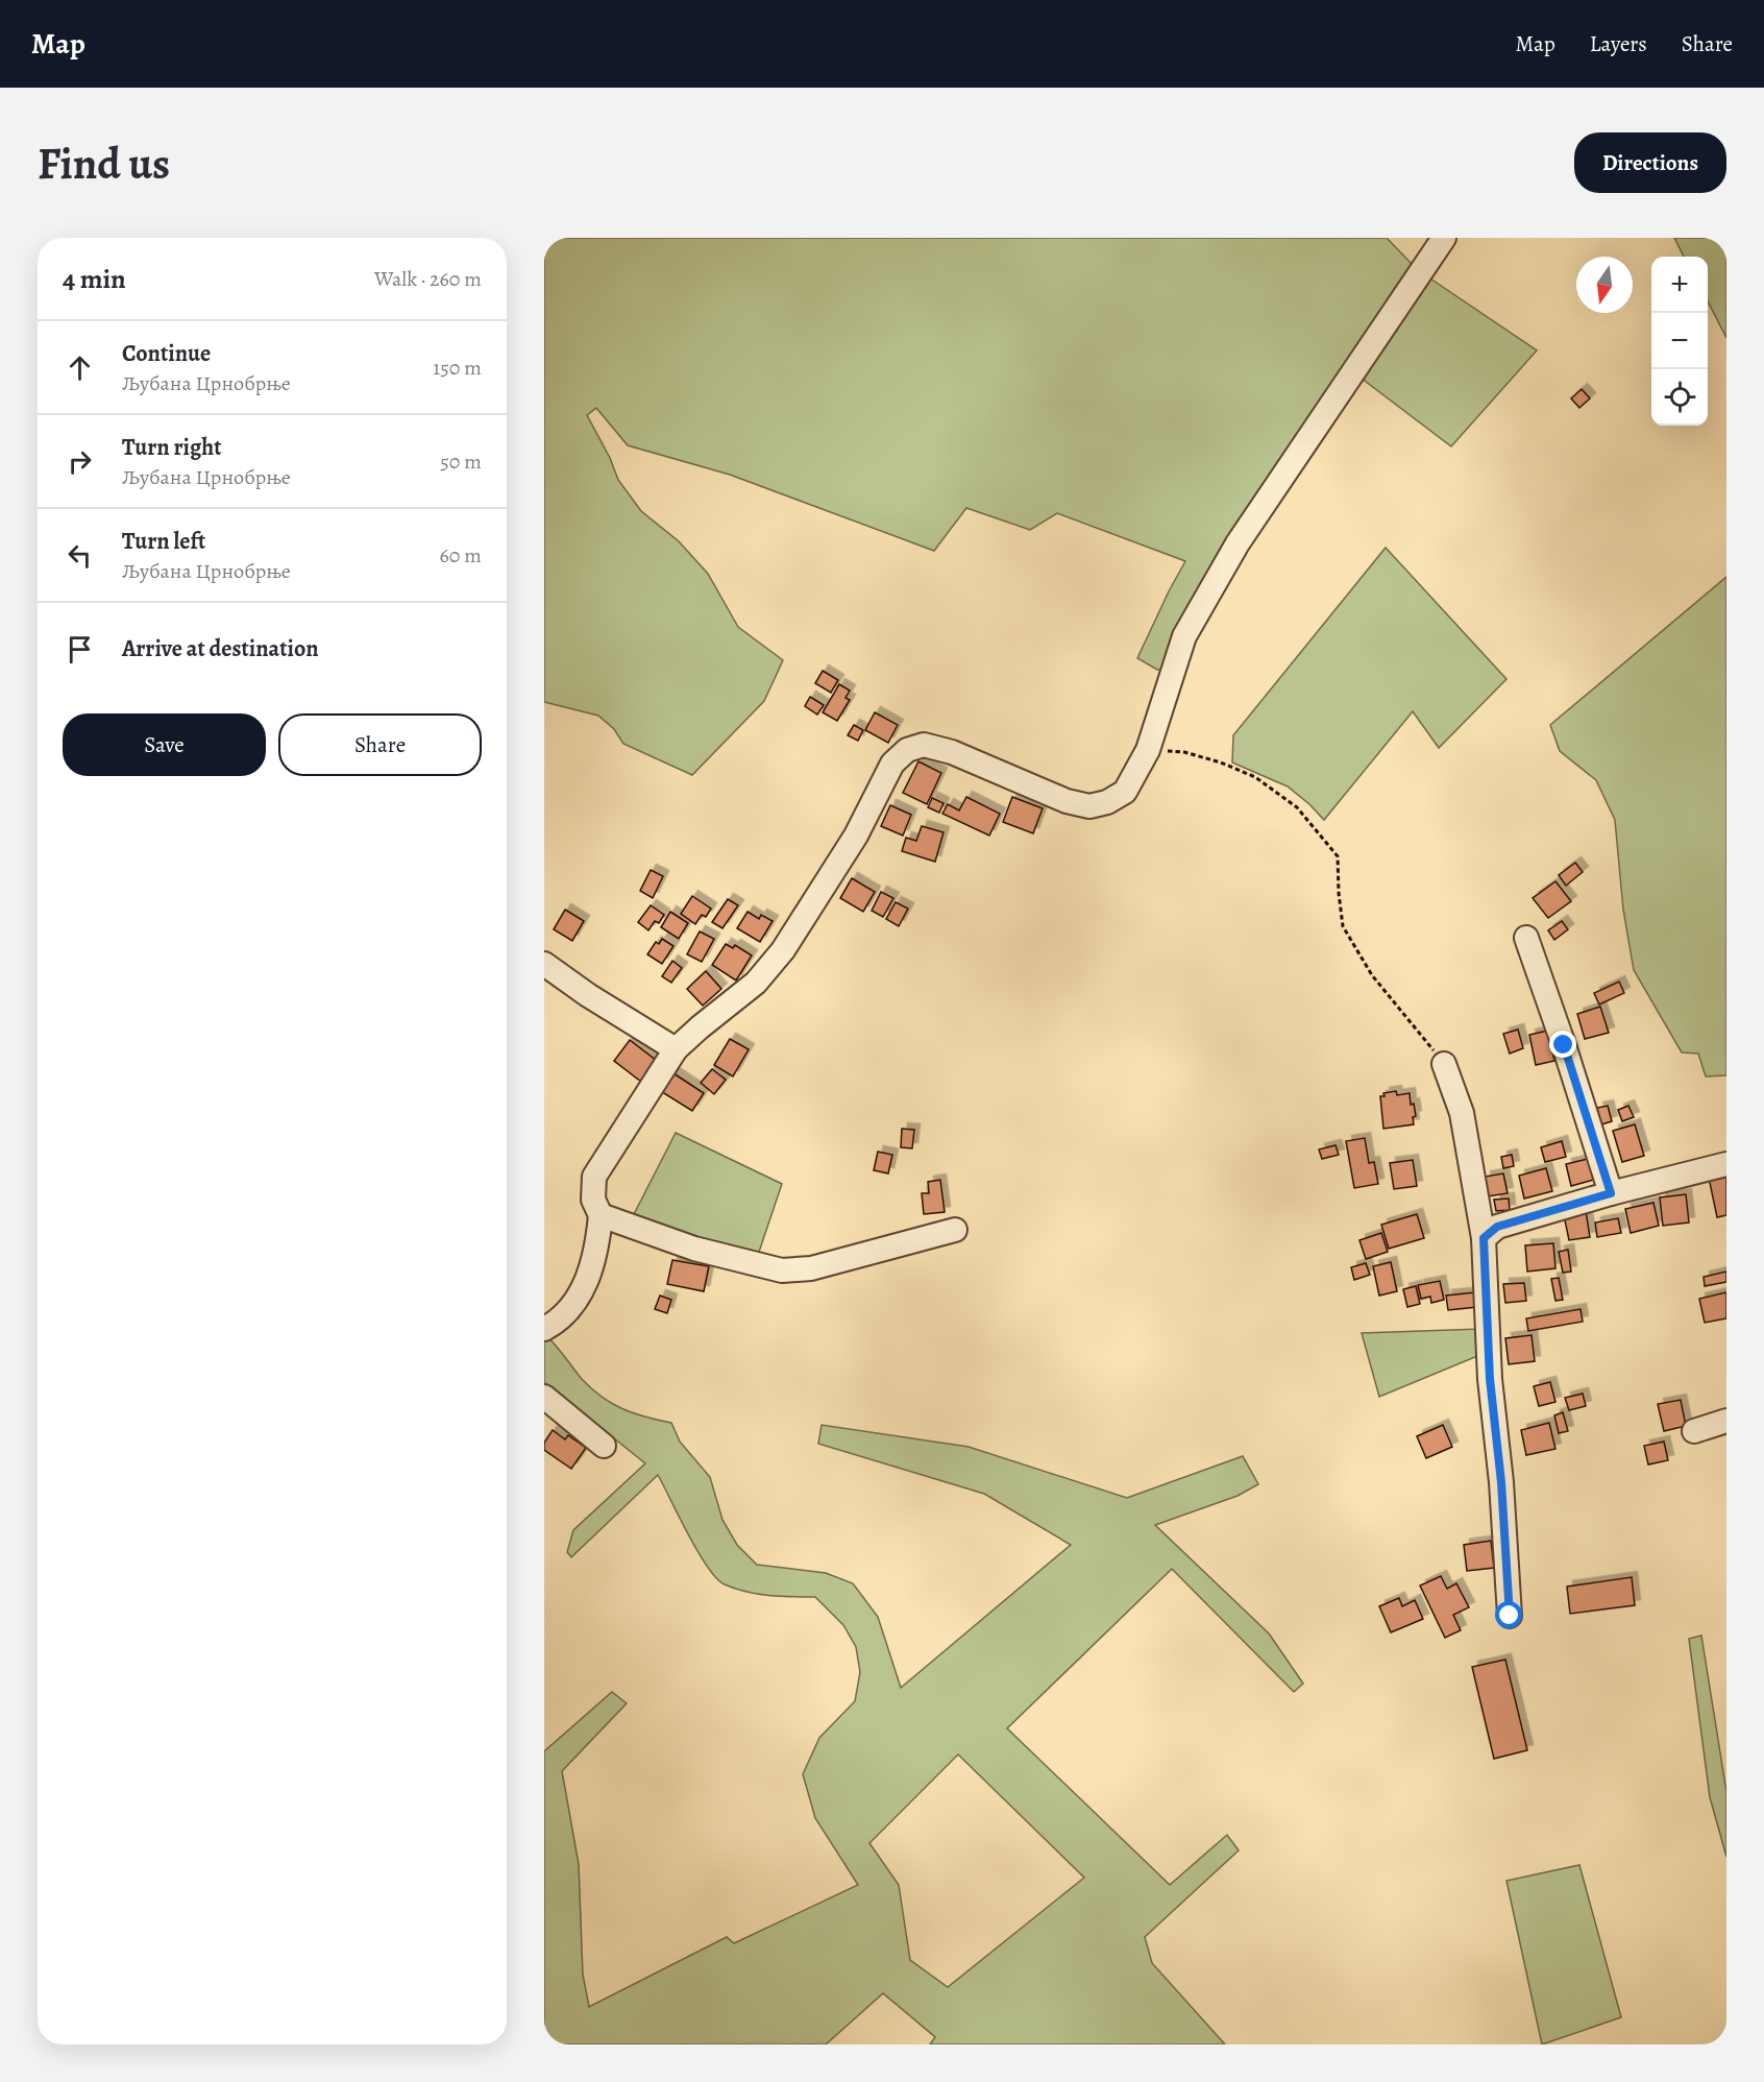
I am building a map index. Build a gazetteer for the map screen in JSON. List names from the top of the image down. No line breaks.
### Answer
{"north":"bottom","page":{"header":"Map","nav":["Map","Layers","Share"],"buttons":["Directions",["Save","Share"]],"title":"Find us","heading":["4 min","Walk · 260 m"],"map_buttons":["+","−"],"list":[["Continue","Љубана Црнобрње","150 m"],["Turn right","Љубана Црнобрње","50 m"],["Turn left","Љубана Црнобрње","60 m"],"Arrive at destination"]}}
